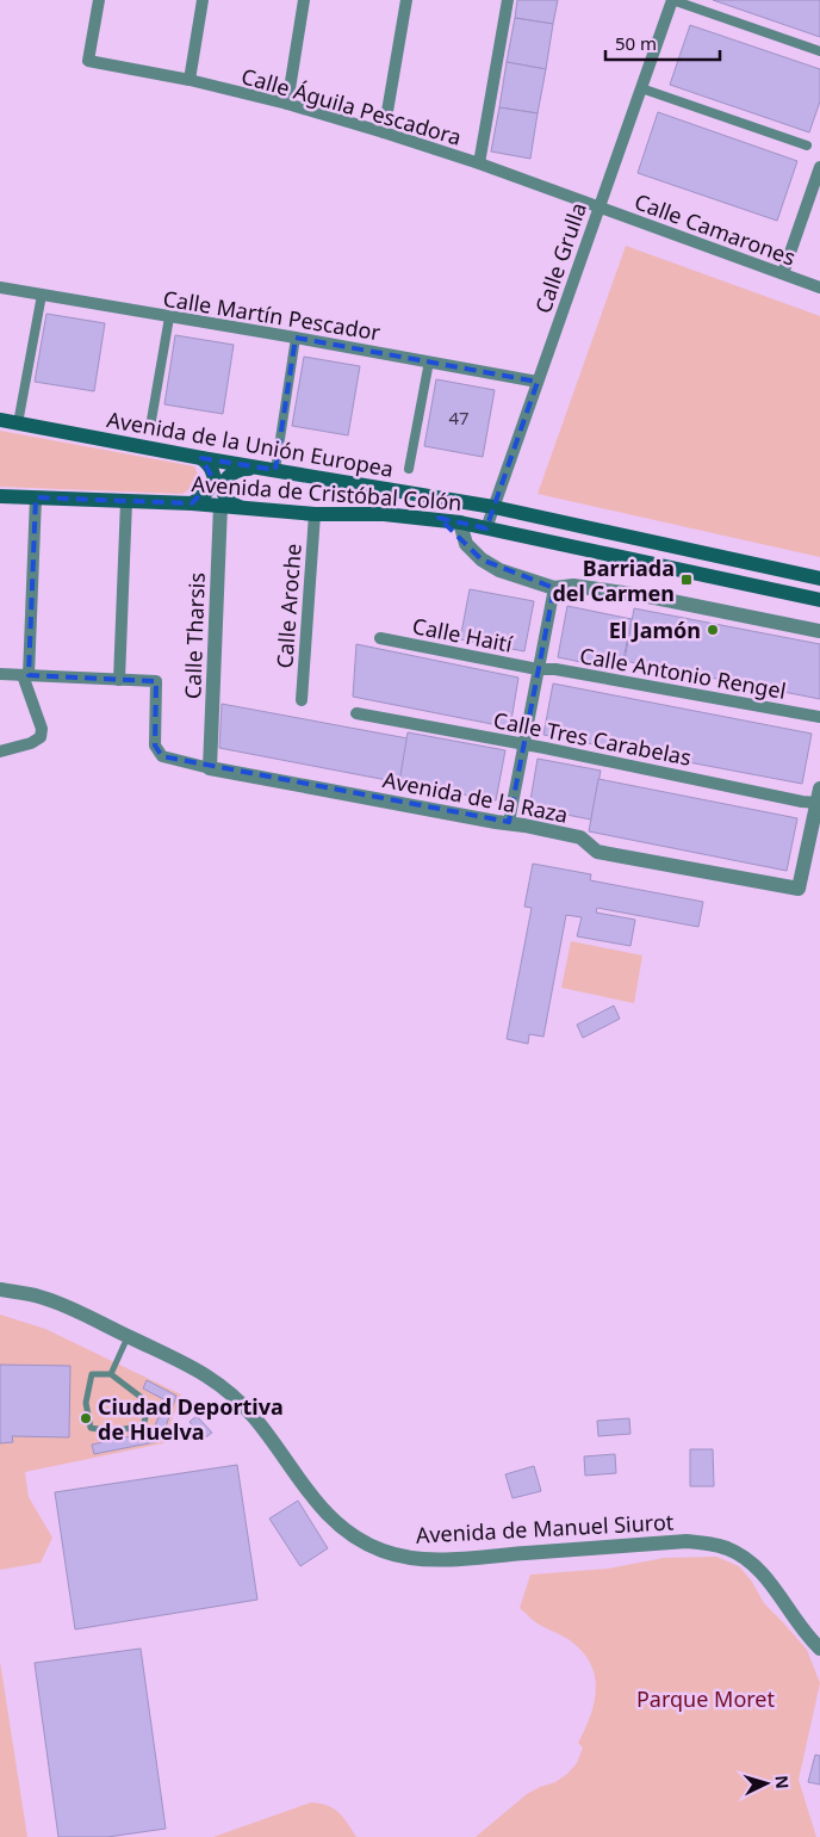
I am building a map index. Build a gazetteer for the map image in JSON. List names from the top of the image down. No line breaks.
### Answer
{"streets":{"main road":["Avenida de la Unión Europea","Avenida de Cristóbal Colón"],"street":["Calle Águila Pescadora","Calle Camarones","Calle Grulla","Calle Martín Pescador","Calle Aroche","Calle Haití","Calle Tharsis","Calle Antonio Rengel","Calle Tres Carabelas","Avenida de la Raza","Avenida de Manuel Siurot"]},"crossings":[["Calle Águila Pescadora","Calle Camarones"],["Calle Águila Pescadora","Calle Grulla"],["Calle Camarones","Calle Grulla"],["Calle Grulla","Calle Martín Pescador"],["Calle Grulla","Avenida de la Unión Europea"],["Calle Grulla","Avenida de Cristóbal Colón"],["Avenida de Cristóbal Colón","Calle Aroche"],["Avenida de Cristóbal Colón","Calle Tharsis"],["Calle Haití","Calle Antonio Rengel"],["Calle Tharsis","Avenida de la Raza"],["Calle Tres Carabelas","Avenida de la Raza"]],"parks":["Parque Moret"],"places":{"transit":["Barriada del Carmen"],"other":["El Jamón","Ciudad Deportiva de Huelva"]},"house_numbers":["47"],"scale_bar":"50 m","north":"right"}
